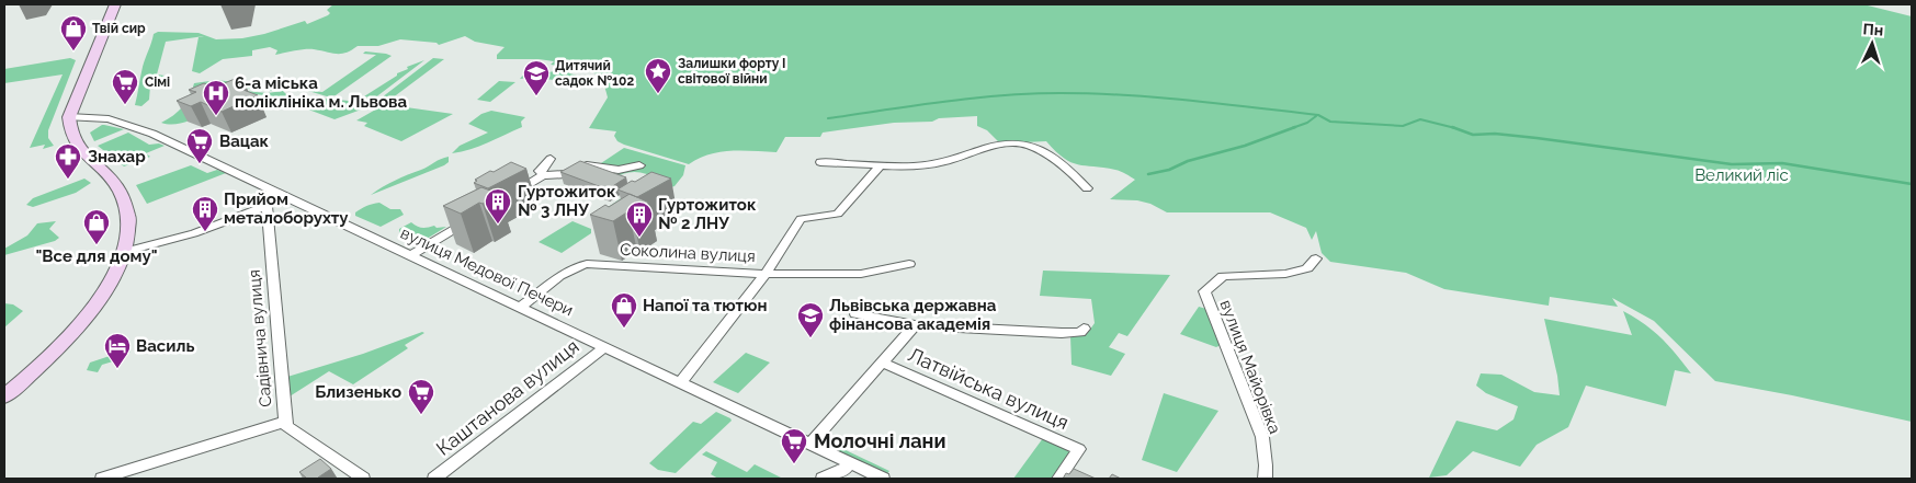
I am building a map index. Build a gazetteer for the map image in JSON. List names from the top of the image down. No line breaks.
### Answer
{"streets":{"street":["Соколина вулиця","вулиця Медової Печери","Садівнича вулиця","вулиця Майорівка","Латвійська вулиця","Каштанова вулиця"]},"crossings":[["Соколина вулиця","вулиця Медової Печери"],["вулиця Медової Печери","Садівнича вулиця"],["вулиця Медової Печери","Латвійська вулиця"],["вулиця Медової Печери","Каштанова вулиця"]],"parks":["Великий ліс"],"places":{"shop":["Твій сир","\"Все для дому\"","Напої та тютюн"],"place":["Залишки форту І світової війни"],"school or university":["Дитячий садок №102","Львівська державна фінансова академія"],"supermarket":["Сімі","Вацак","Близенько","Молочні лани"],"hospital":["6-а міська поліклініка м. Львова"],"pharmacy":["Знахар"],"building":["Гуртожиток № 3 ЛНУ","Прийом металоборухту","Гуртожиток № 2 ЛНУ"],"hotel":["Василь"]},"north":"top"}
